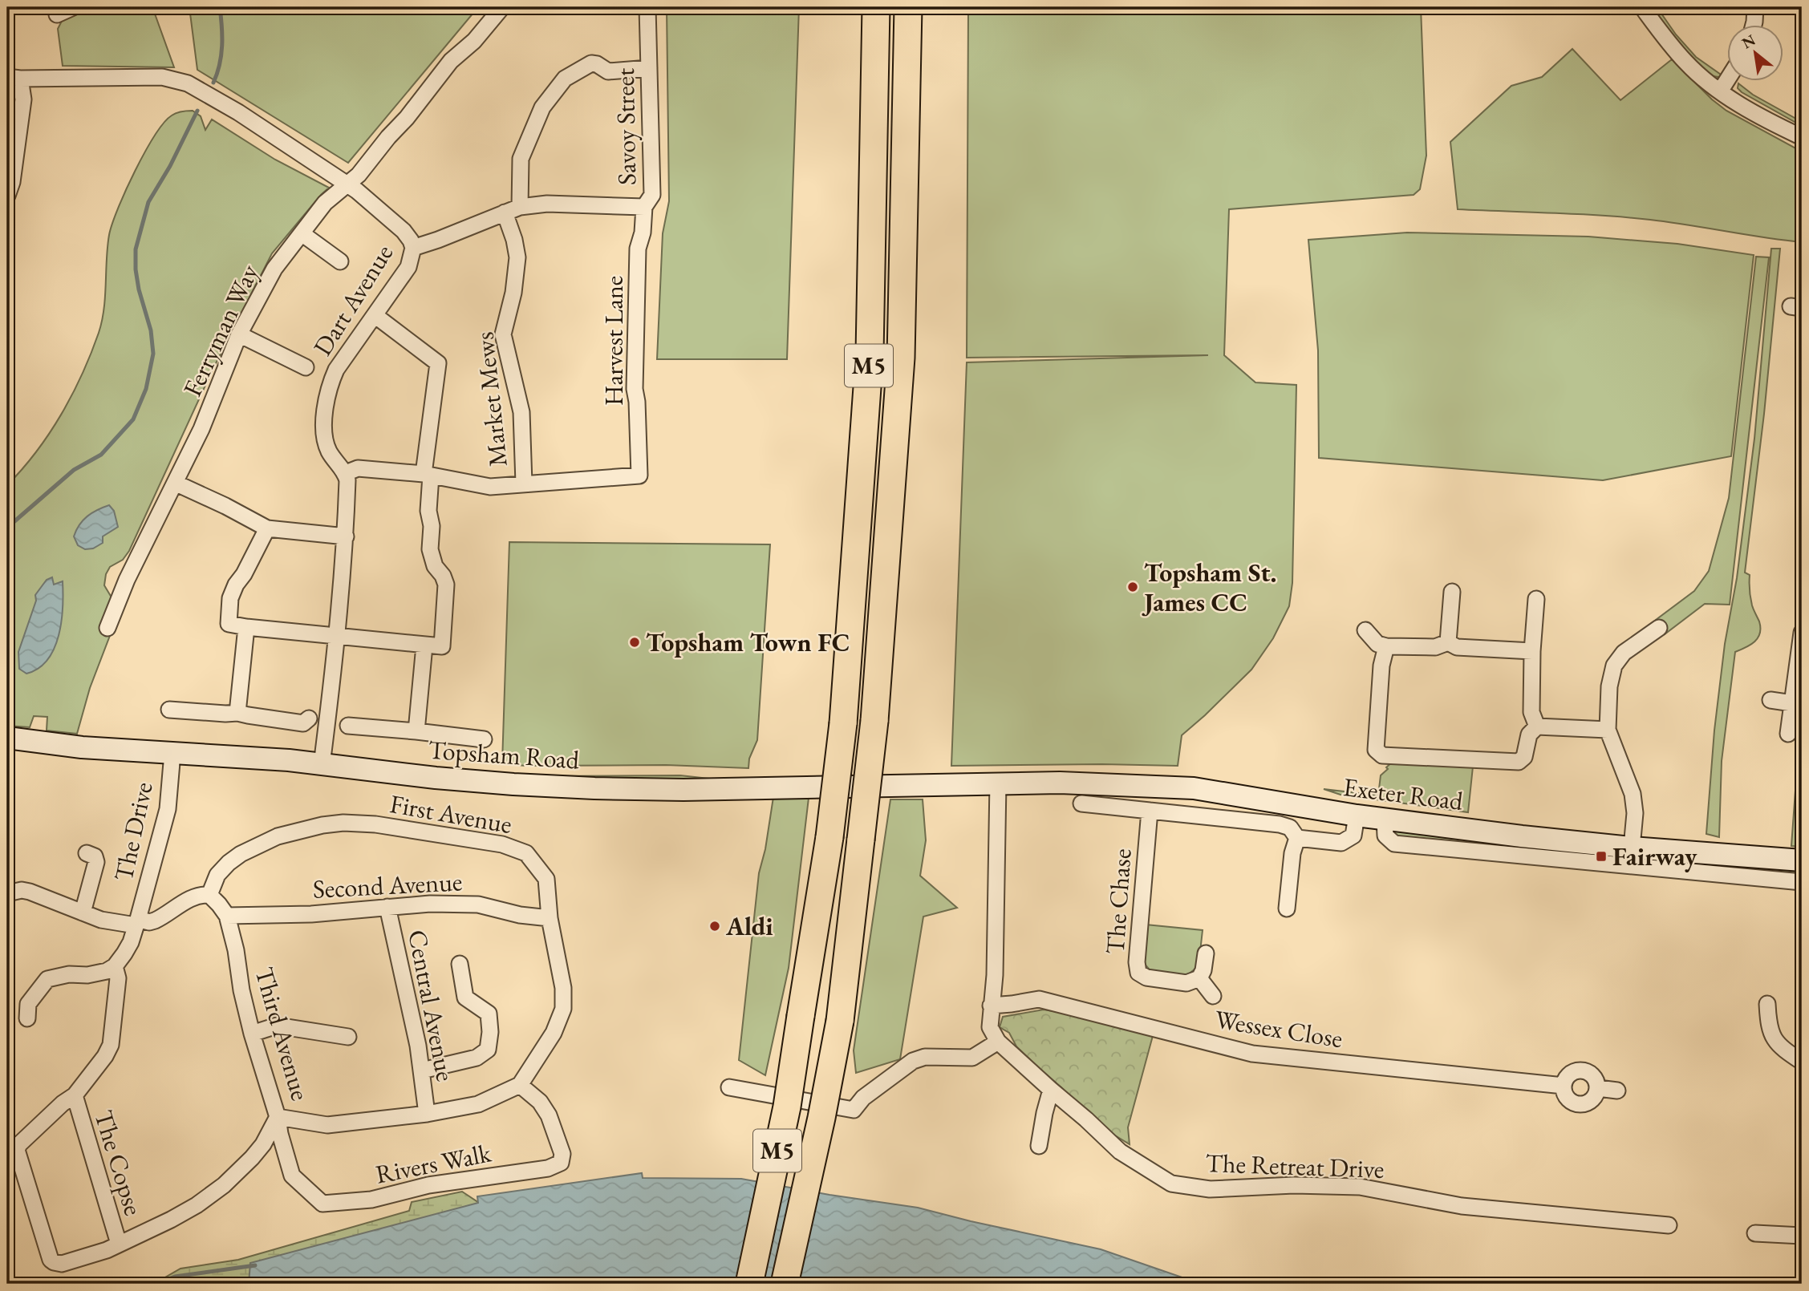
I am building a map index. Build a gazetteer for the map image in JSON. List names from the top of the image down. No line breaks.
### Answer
{"streets":{"highway":["M5"],"street":["Savoy Street","Dart Avenue","Ferryman Way","Harvest Lane","Market Mews","Topsham Road","Exeter Road","First Avenue","The Drive","Second Avenue","The Chase","Central Avenue","Wessex Close","Third Avenue","The Copse","Rivers Walk","The Retreat Drive"]},"crossings":[["Savoy Street","Dart Avenue"],["Savoy Street","Harvest Lane"],["Savoy Street","Market Mews"],["Dart Avenue","Ferryman Way"],["Harvest Lane","Market Mews"],["Topsham Road","Exeter Road"],["Topsham Road","The Drive"],["First Avenue","Second Avenue"],["First Avenue","Third Avenue"],["First Avenue","Rivers Walk"],["Second Avenue","Central Avenue"],["Second Avenue","Third Avenue"],["Central Avenue","Third Avenue"],["Third Avenue","Rivers Walk"]],"places":{"other":["Topsham St. James CC","Topsham Town FC","Aldi"],"transit":["Fairway"]},"north":"top left"}
